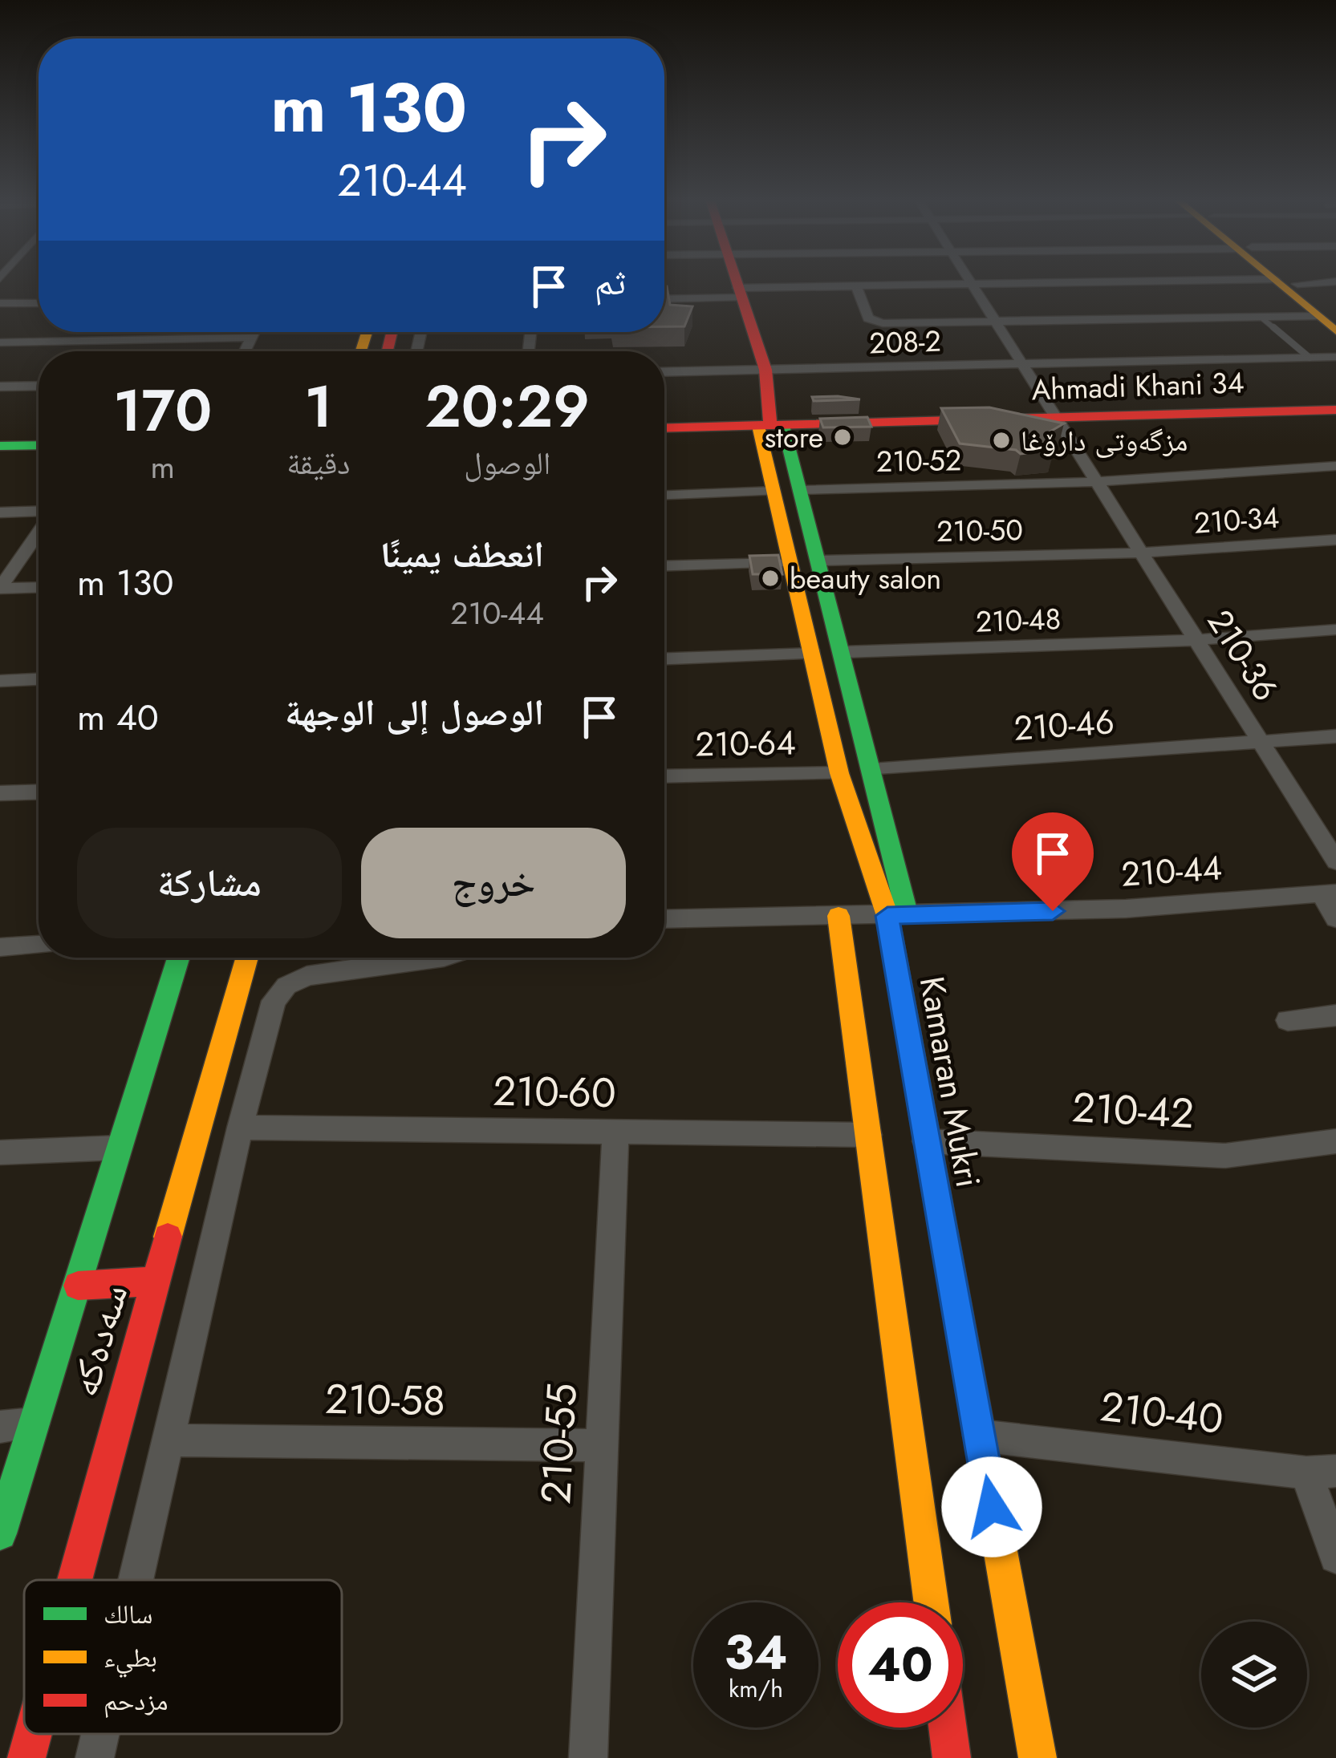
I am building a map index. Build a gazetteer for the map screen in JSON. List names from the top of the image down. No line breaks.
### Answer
{"streets":{"street":["208-2","Ahmadi Khani 34","210-52","210-34","210-50","210-48","210-36","210-46","210-64","210-44","Kamaran Mukri","210-60","210-42","سەدەکە","210-58","210-40","210-55"]},"crossings":[["208-2","210-36"],["208-2","Kamaran Mukri"],["Ahmadi Khani 34","210-36"],["Ahmadi Khani 34","Kamaran Mukri"],["210-52","210-36"],["210-52","Kamaran Mukri"],["210-34","210-50"],["210-34","210-36"],["210-50","210-36"],["210-50","Kamaran Mukri"],["210-48","210-36"],["210-48","Kamaran Mukri"],["210-36","210-46"],["210-46","Kamaran Mukri"],["210-64","Kamaran Mukri"],["210-44","Kamaran Mukri"],["Kamaran Mukri","210-42"],["Kamaran Mukri","210-40"],["210-60","210-55"],["210-58","210-55"]],"places":["store","مزگەوتی دارۆغا","beauty salon"],"legend":["سالك","بطيء","مزدحم"],"page":{"turn":["130 m","210-44"],"then":"ثم","eta":["20:29","الوصول","1","دقيقة","170","m"],"list":[{"name":"انعطف يمينًا","note":"210-44","value":"130 m"},{"name":"الوصول إلى الوجهة","value":"40 m"}],"buttons":["خروج","مشاركة"],"speed":"34 km/h","limit":"40"}}
